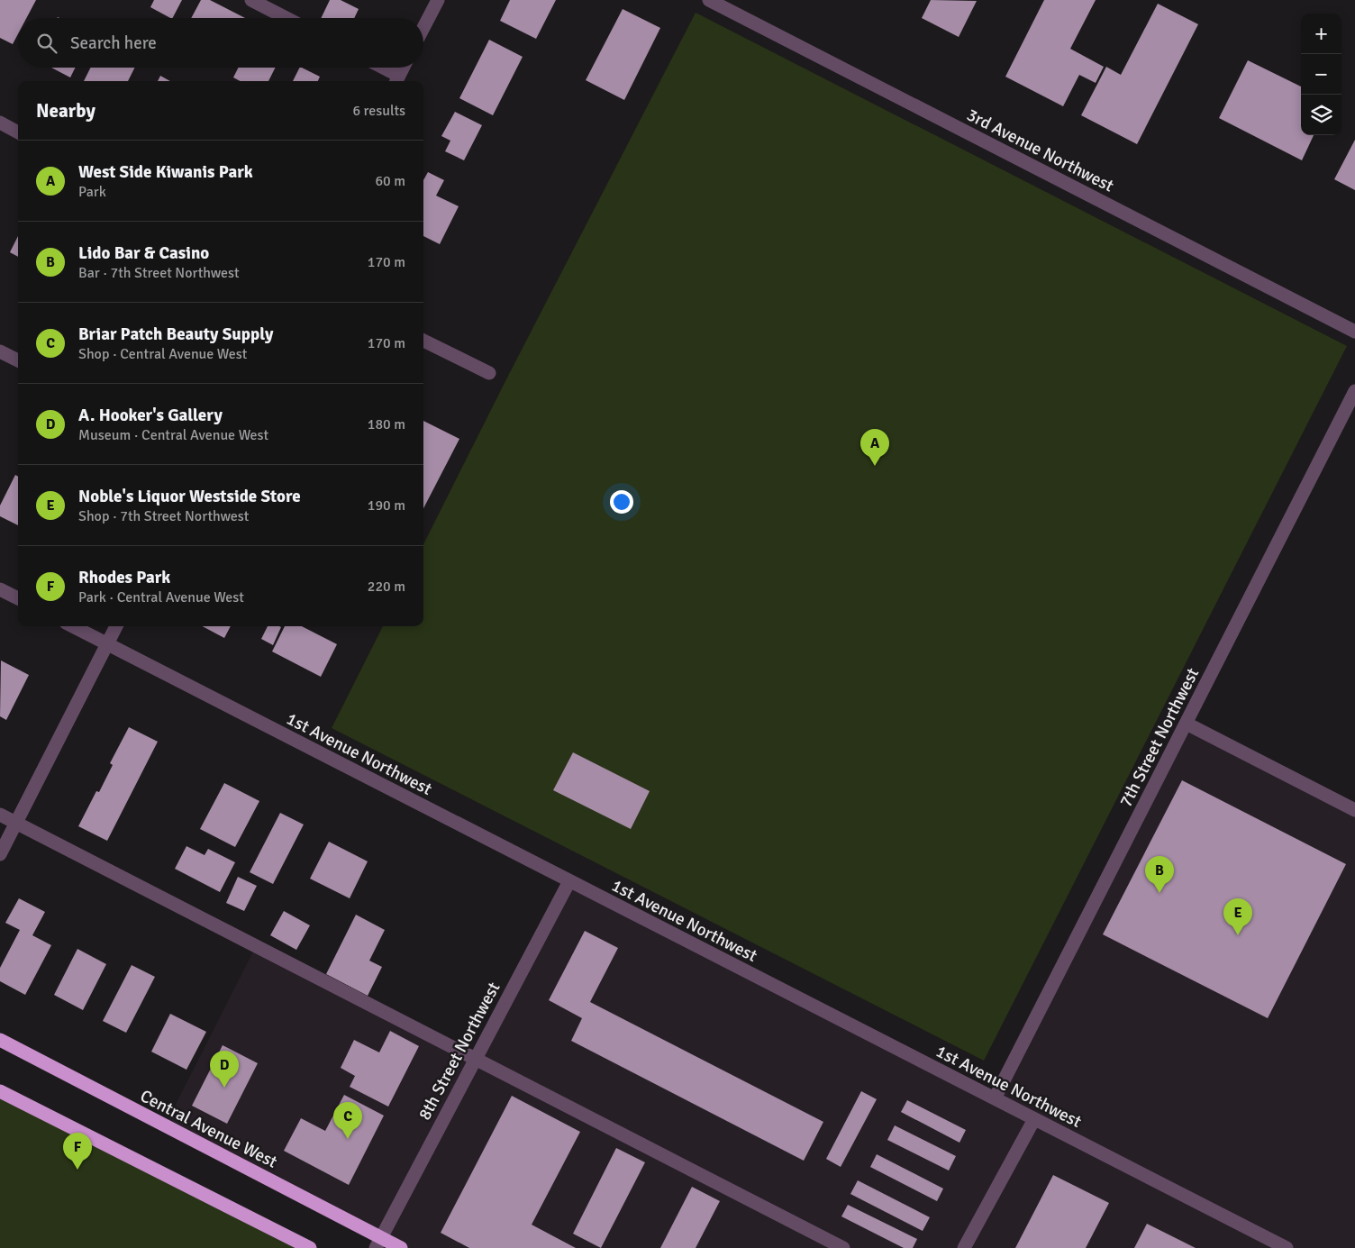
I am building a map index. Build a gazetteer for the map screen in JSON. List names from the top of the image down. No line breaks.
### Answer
{"streets":{"highway":["Central Avenue West"],"street":["3rd Avenue Northwest","7th Street Northwest","1st Avenue Northwest","8th Street Northwest"]},"crossings":[["7th Street Northwest","1st Avenue Northwest"],["1st Avenue Northwest","8th Street Northwest"],["8th Street Northwest","Central Avenue West"]],"page":{"map_buttons":["+","−"],"search":"Search here","heading":["Nearby","6 results"],"list":[{"mark":"A","name":"West Side Kiwanis Park","note":"Park","value":"60 m"},{"mark":"B","name":"Lido Bar & Casino","note":"Bar · 7th Street Northwest","value":"170 m"},{"mark":"C","name":"Briar Patch Beauty Supply","note":"Shop · Central Avenue West","value":"170 m"},{"mark":"D","name":"A. Hooker's Gallery","note":"Museum · Central Avenue West","value":"180 m"},{"mark":"E","name":"Noble's Liquor Westside Store","note":"Shop · 7th Street Northwest","value":"190 m"},{"mark":"F","name":"Rhodes Park","note":"Park · Central Avenue West","value":"220 m"}],"pins":["A","B","E","D","C","F"]}}
